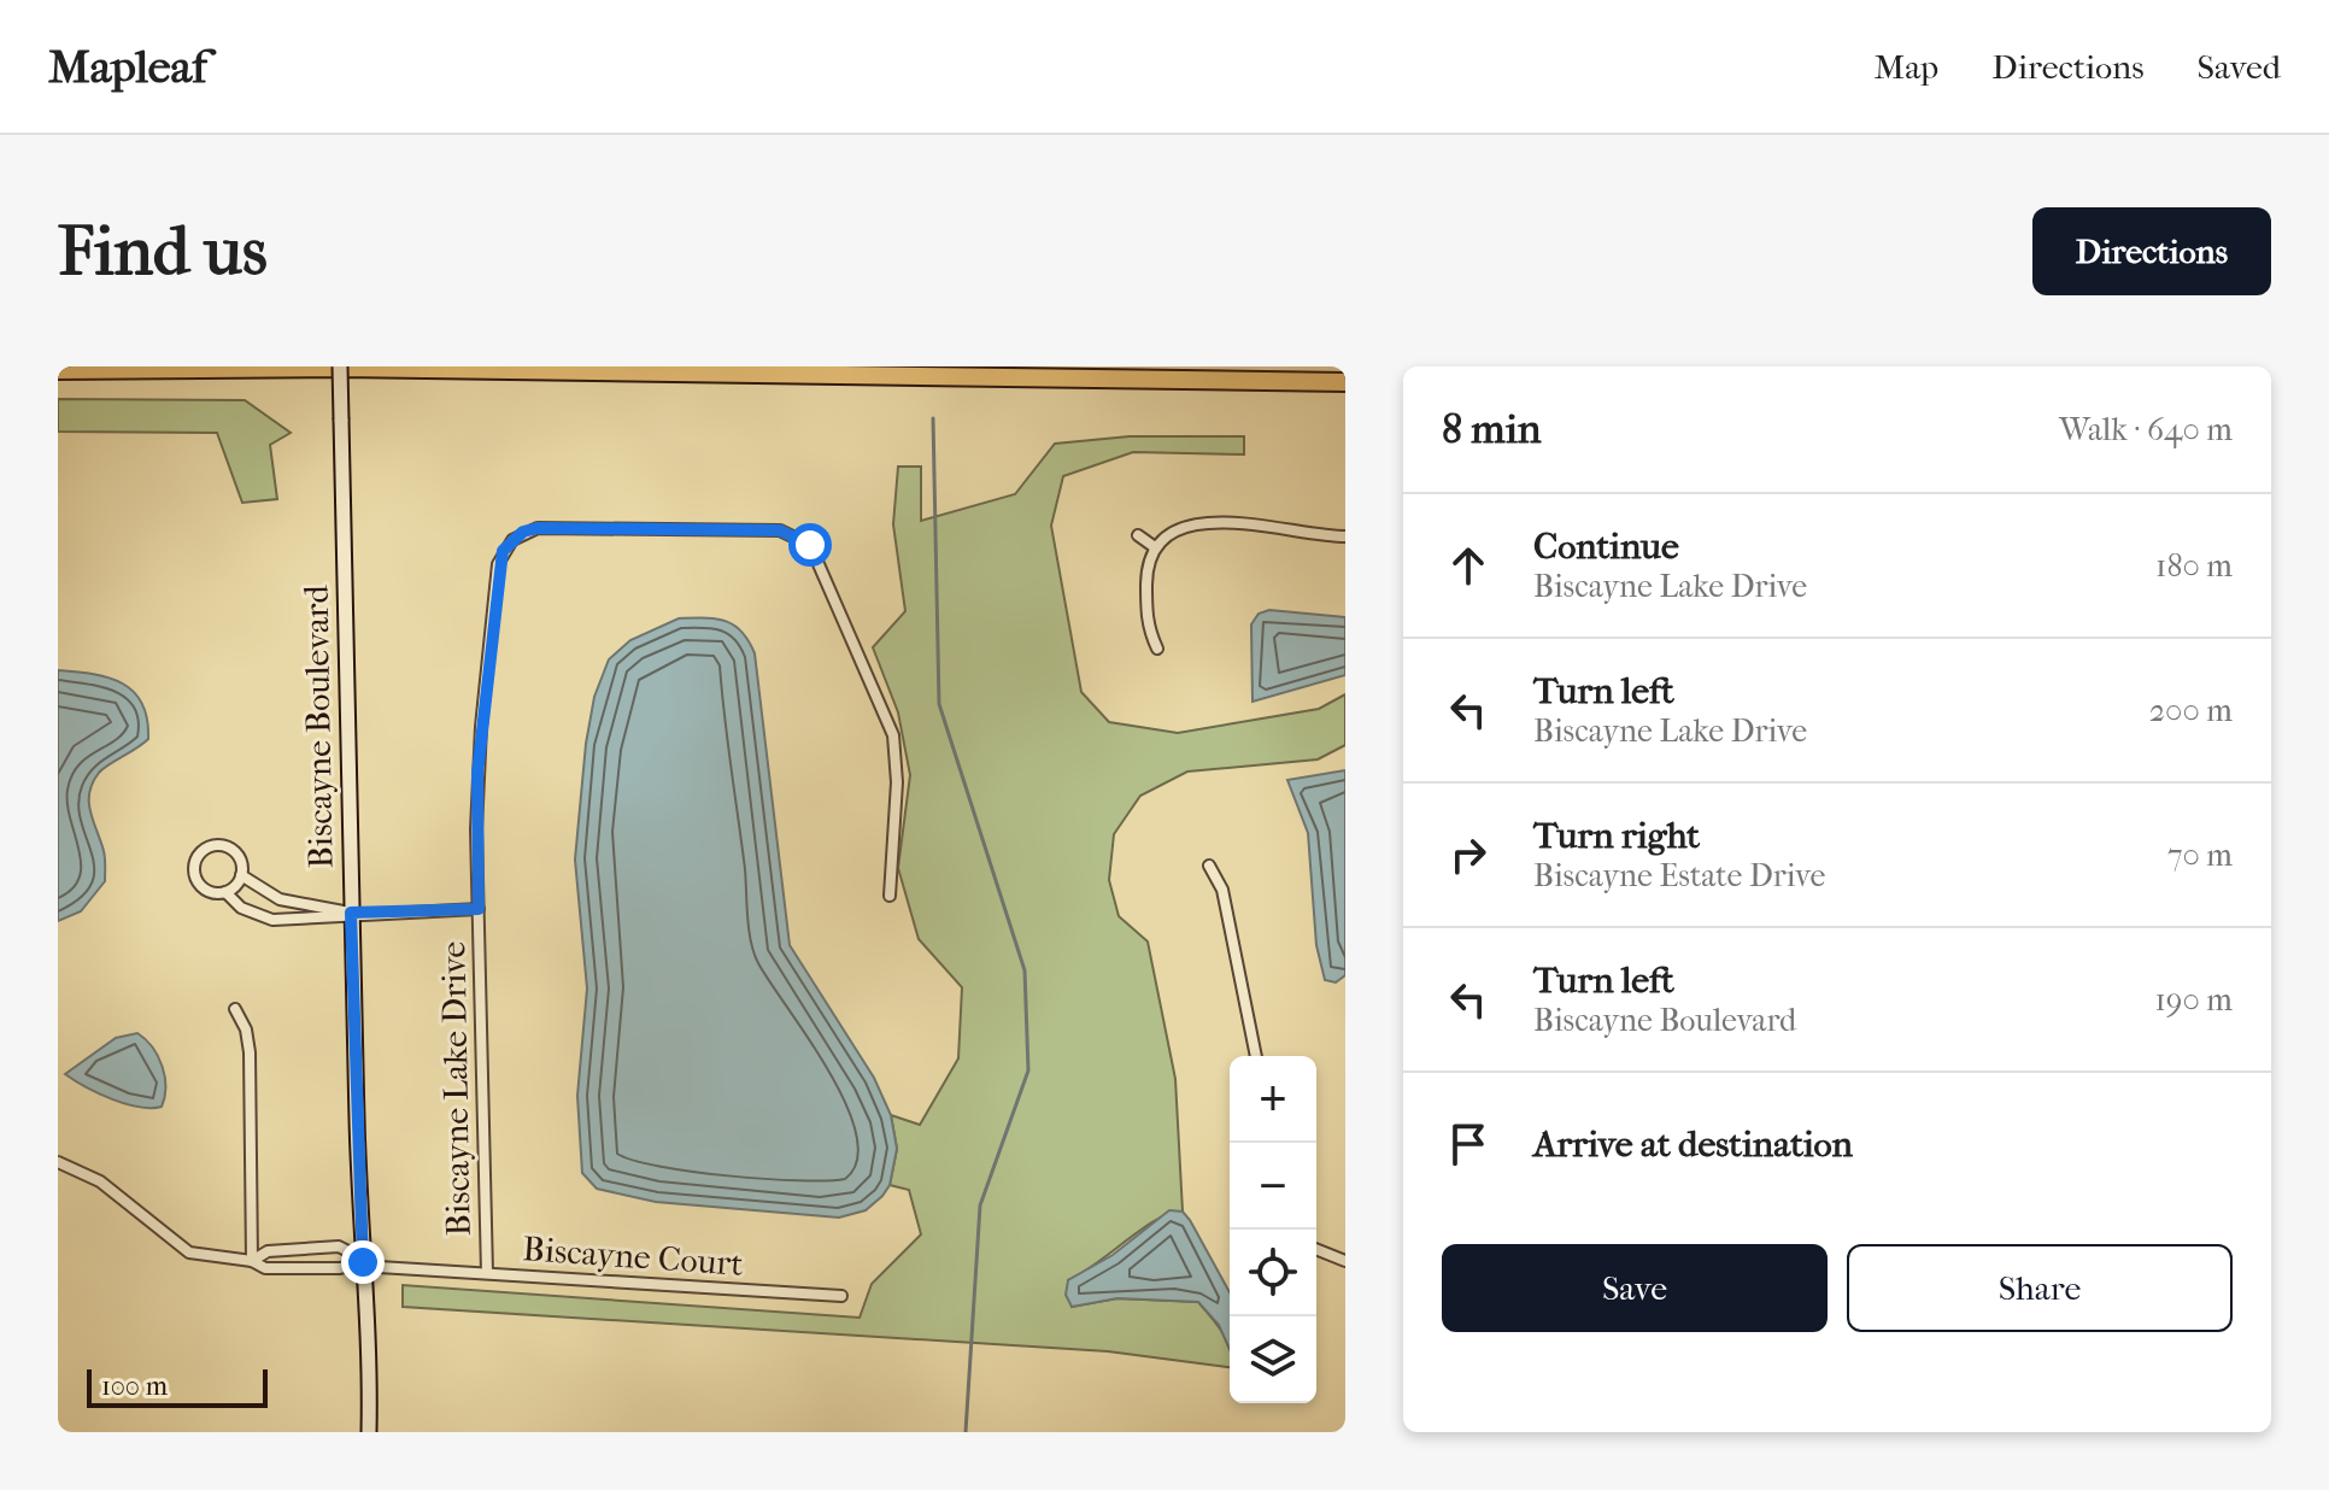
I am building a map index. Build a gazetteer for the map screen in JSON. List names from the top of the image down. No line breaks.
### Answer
{"streets":{"street":["Biscayne Boulevard","Biscayne Lake Drive","Biscayne Court"]},"crossings":[["Biscayne Boulevard","Biscayne Court"],["Biscayne Lake Drive","Biscayne Court"]],"scale_bar":"100 m","page":{"header":"Mapleaf","nav":["Map","Directions","Saved"],"buttons":["Directions",["Save","Share"]],"title":"Find us","heading":["8 min","Walk · 640 m"],"list":[["Continue","Biscayne Lake Drive","180 m"],["Turn left","Biscayne Lake Drive","200 m"],["Turn right","Biscayne Estate Drive","70 m"],["Turn left","Biscayne Boulevard","190 m"],"Arrive at destination"],"map_buttons":["+","−"],"scale":"100 m"}}
